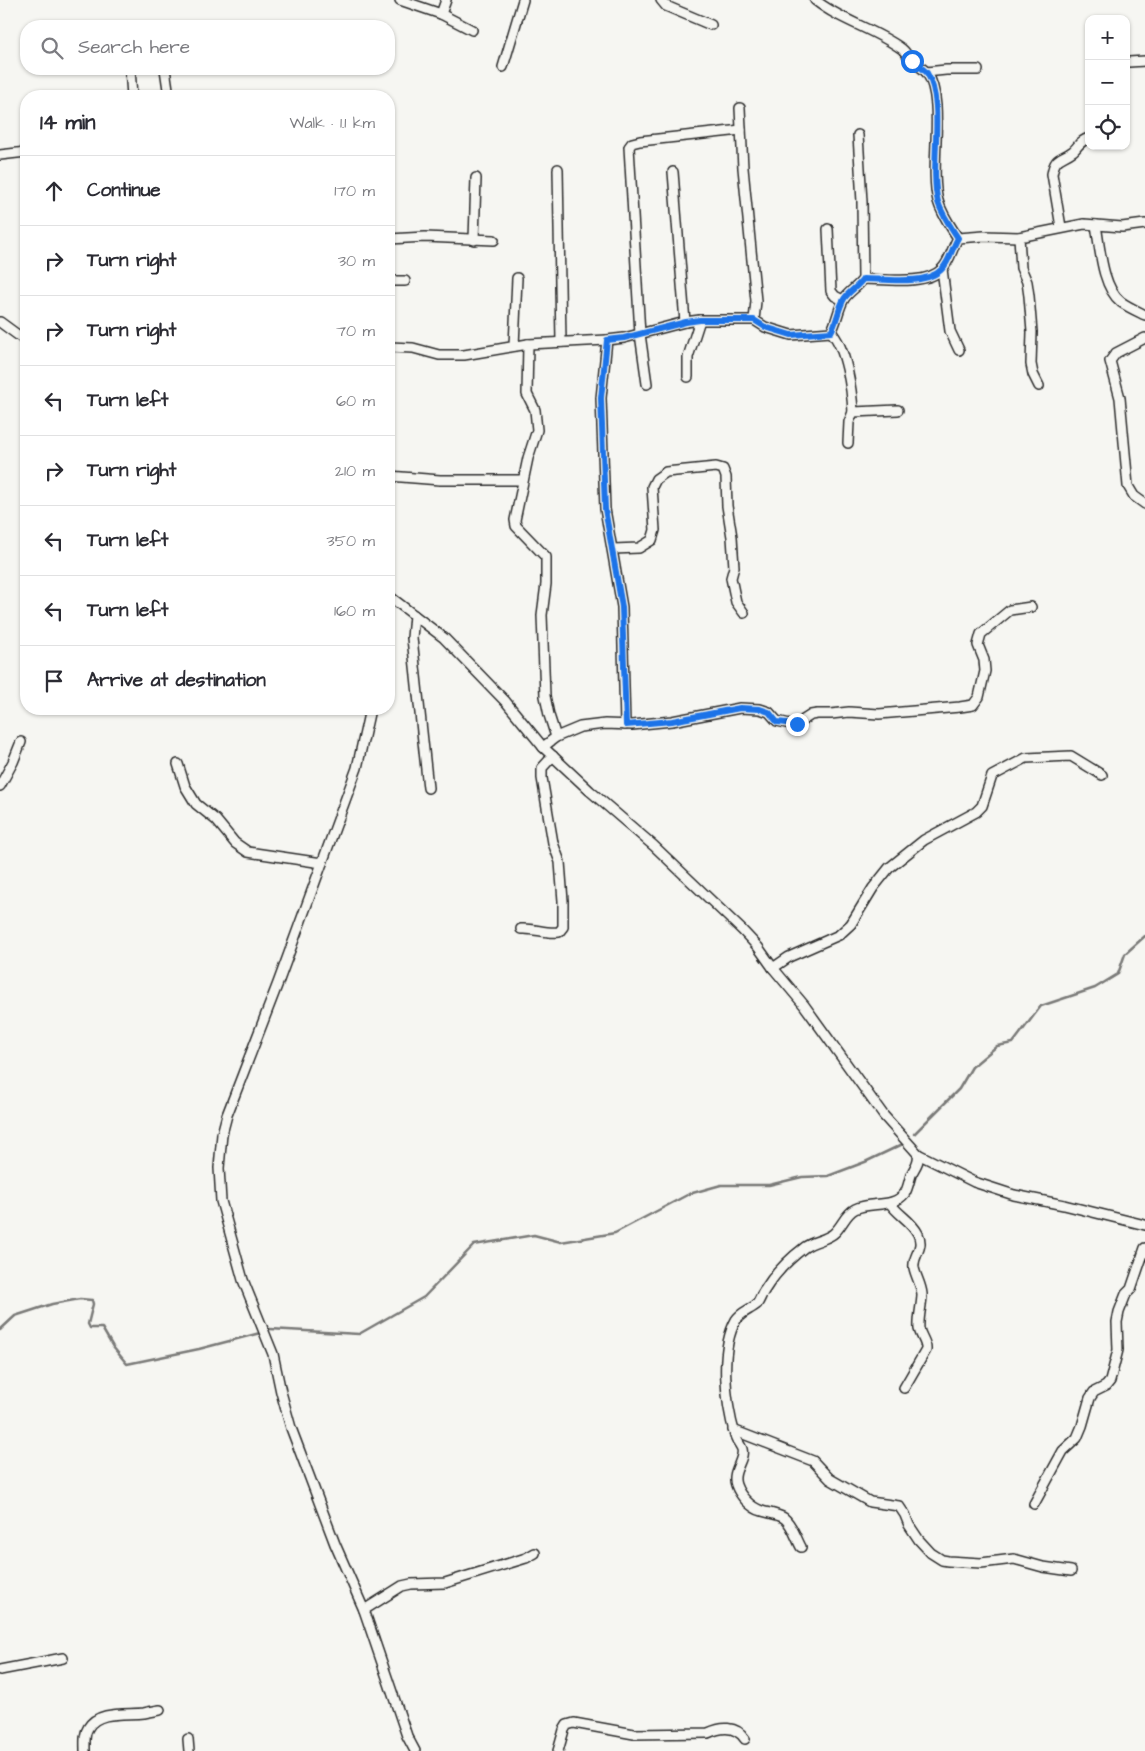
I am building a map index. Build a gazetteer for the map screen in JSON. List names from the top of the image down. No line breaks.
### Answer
{"page":{"map_buttons":["+","−"],"search":"Search here","heading":["14 min","Walk · 1.1 km"],"list":[["Continue","170 m"],["Turn right","30 m"],["Turn right","70 m"],["Turn left","60 m"],["Turn right","210 m"],["Turn left","350 m"],["Turn left","160 m"],"Arrive at destination"]}}
